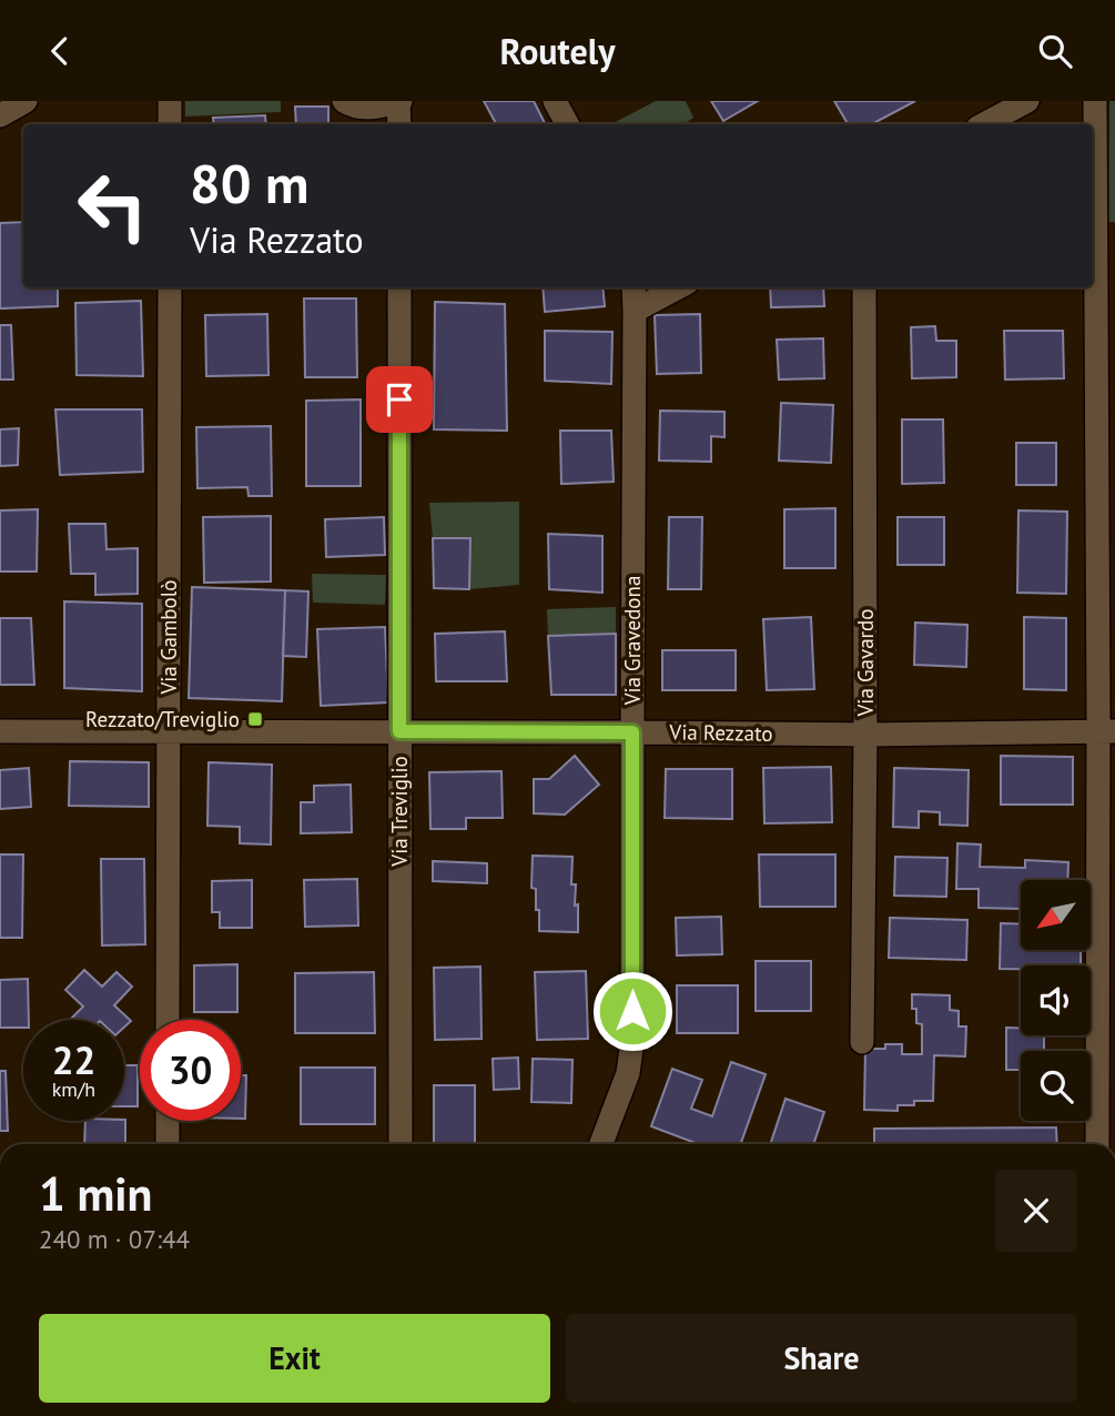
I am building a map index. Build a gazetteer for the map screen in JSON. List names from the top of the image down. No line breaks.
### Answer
{"streets":{"street":["Via Gambolò","Via Gravedona","Via Gavardo","Via Rezzato","Via Treviglio"]},"crossings":[["Via Gambolò","Via Rezzato"],["Via Gravedona","Via Rezzato"],["Via Gavardo","Via Rezzato"],["Via Rezzato","Via Treviglio"]],"places":{"transit":["Rezzato/Treviglio"]},"north":"bottom left","page":{"header":"Routely","turn":["80 m","Via Rezzato"],"speed":"22 km/h","limit":"30","heading":["1 min","240 m · 07:44"],"buttons":["Exit","Share"]}}
